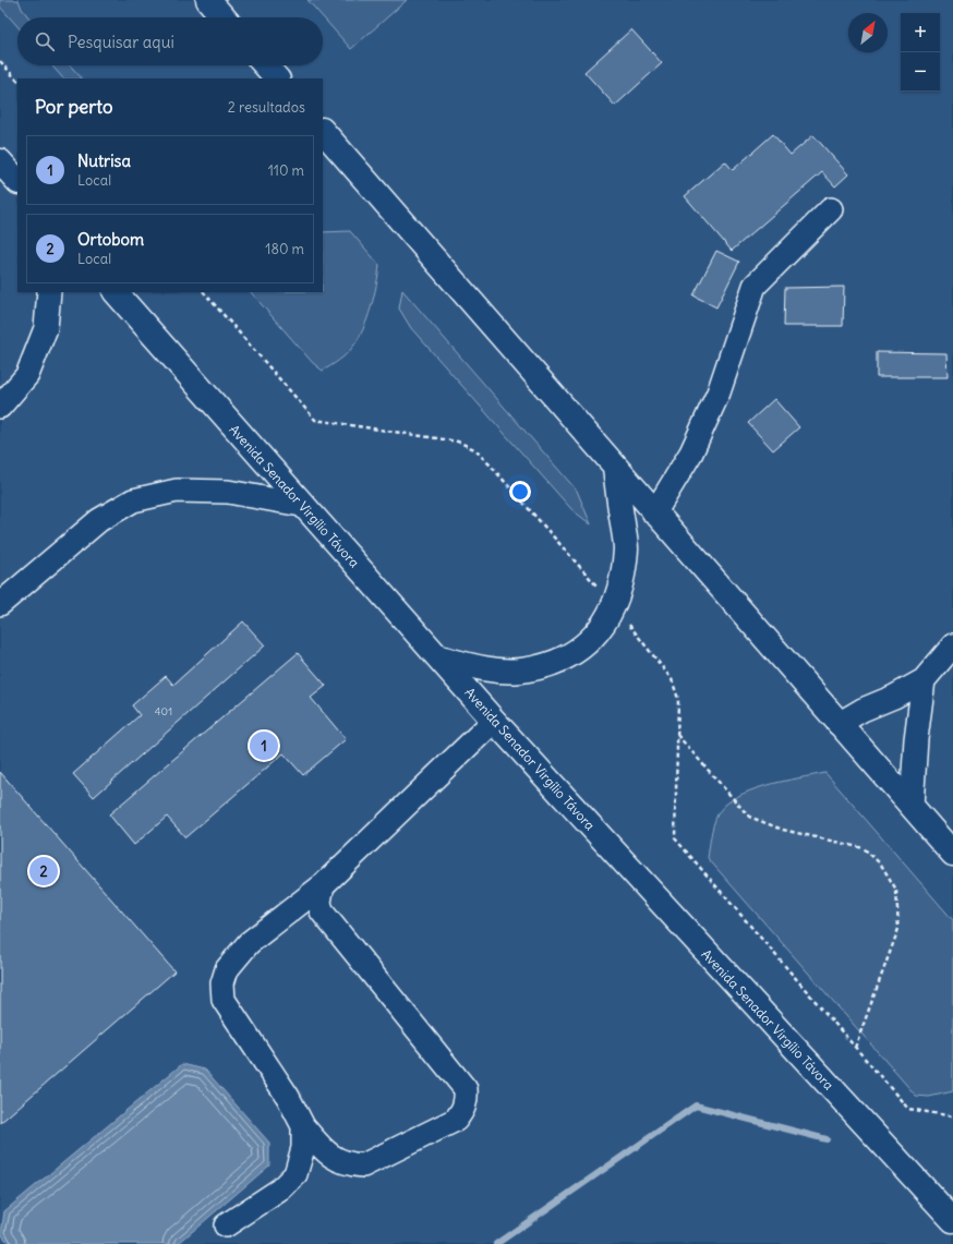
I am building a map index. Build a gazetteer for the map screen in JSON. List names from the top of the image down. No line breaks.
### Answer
{"streets":{"main road":["Avenida Senador Virgílio Távora"]},"house_numbers":["401"],"north":"top right","page":{"map_buttons":["+","−"],"search":"Pesquisar aqui","heading":["Por perto","2 resultados"],"list":[{"mark":"1","name":"Nutrisa","note":"Local","value":"110 m"},{"mark":"2","name":"Ortobom","note":"Local","value":"180 m"}],"pins":["1","2"]}}
